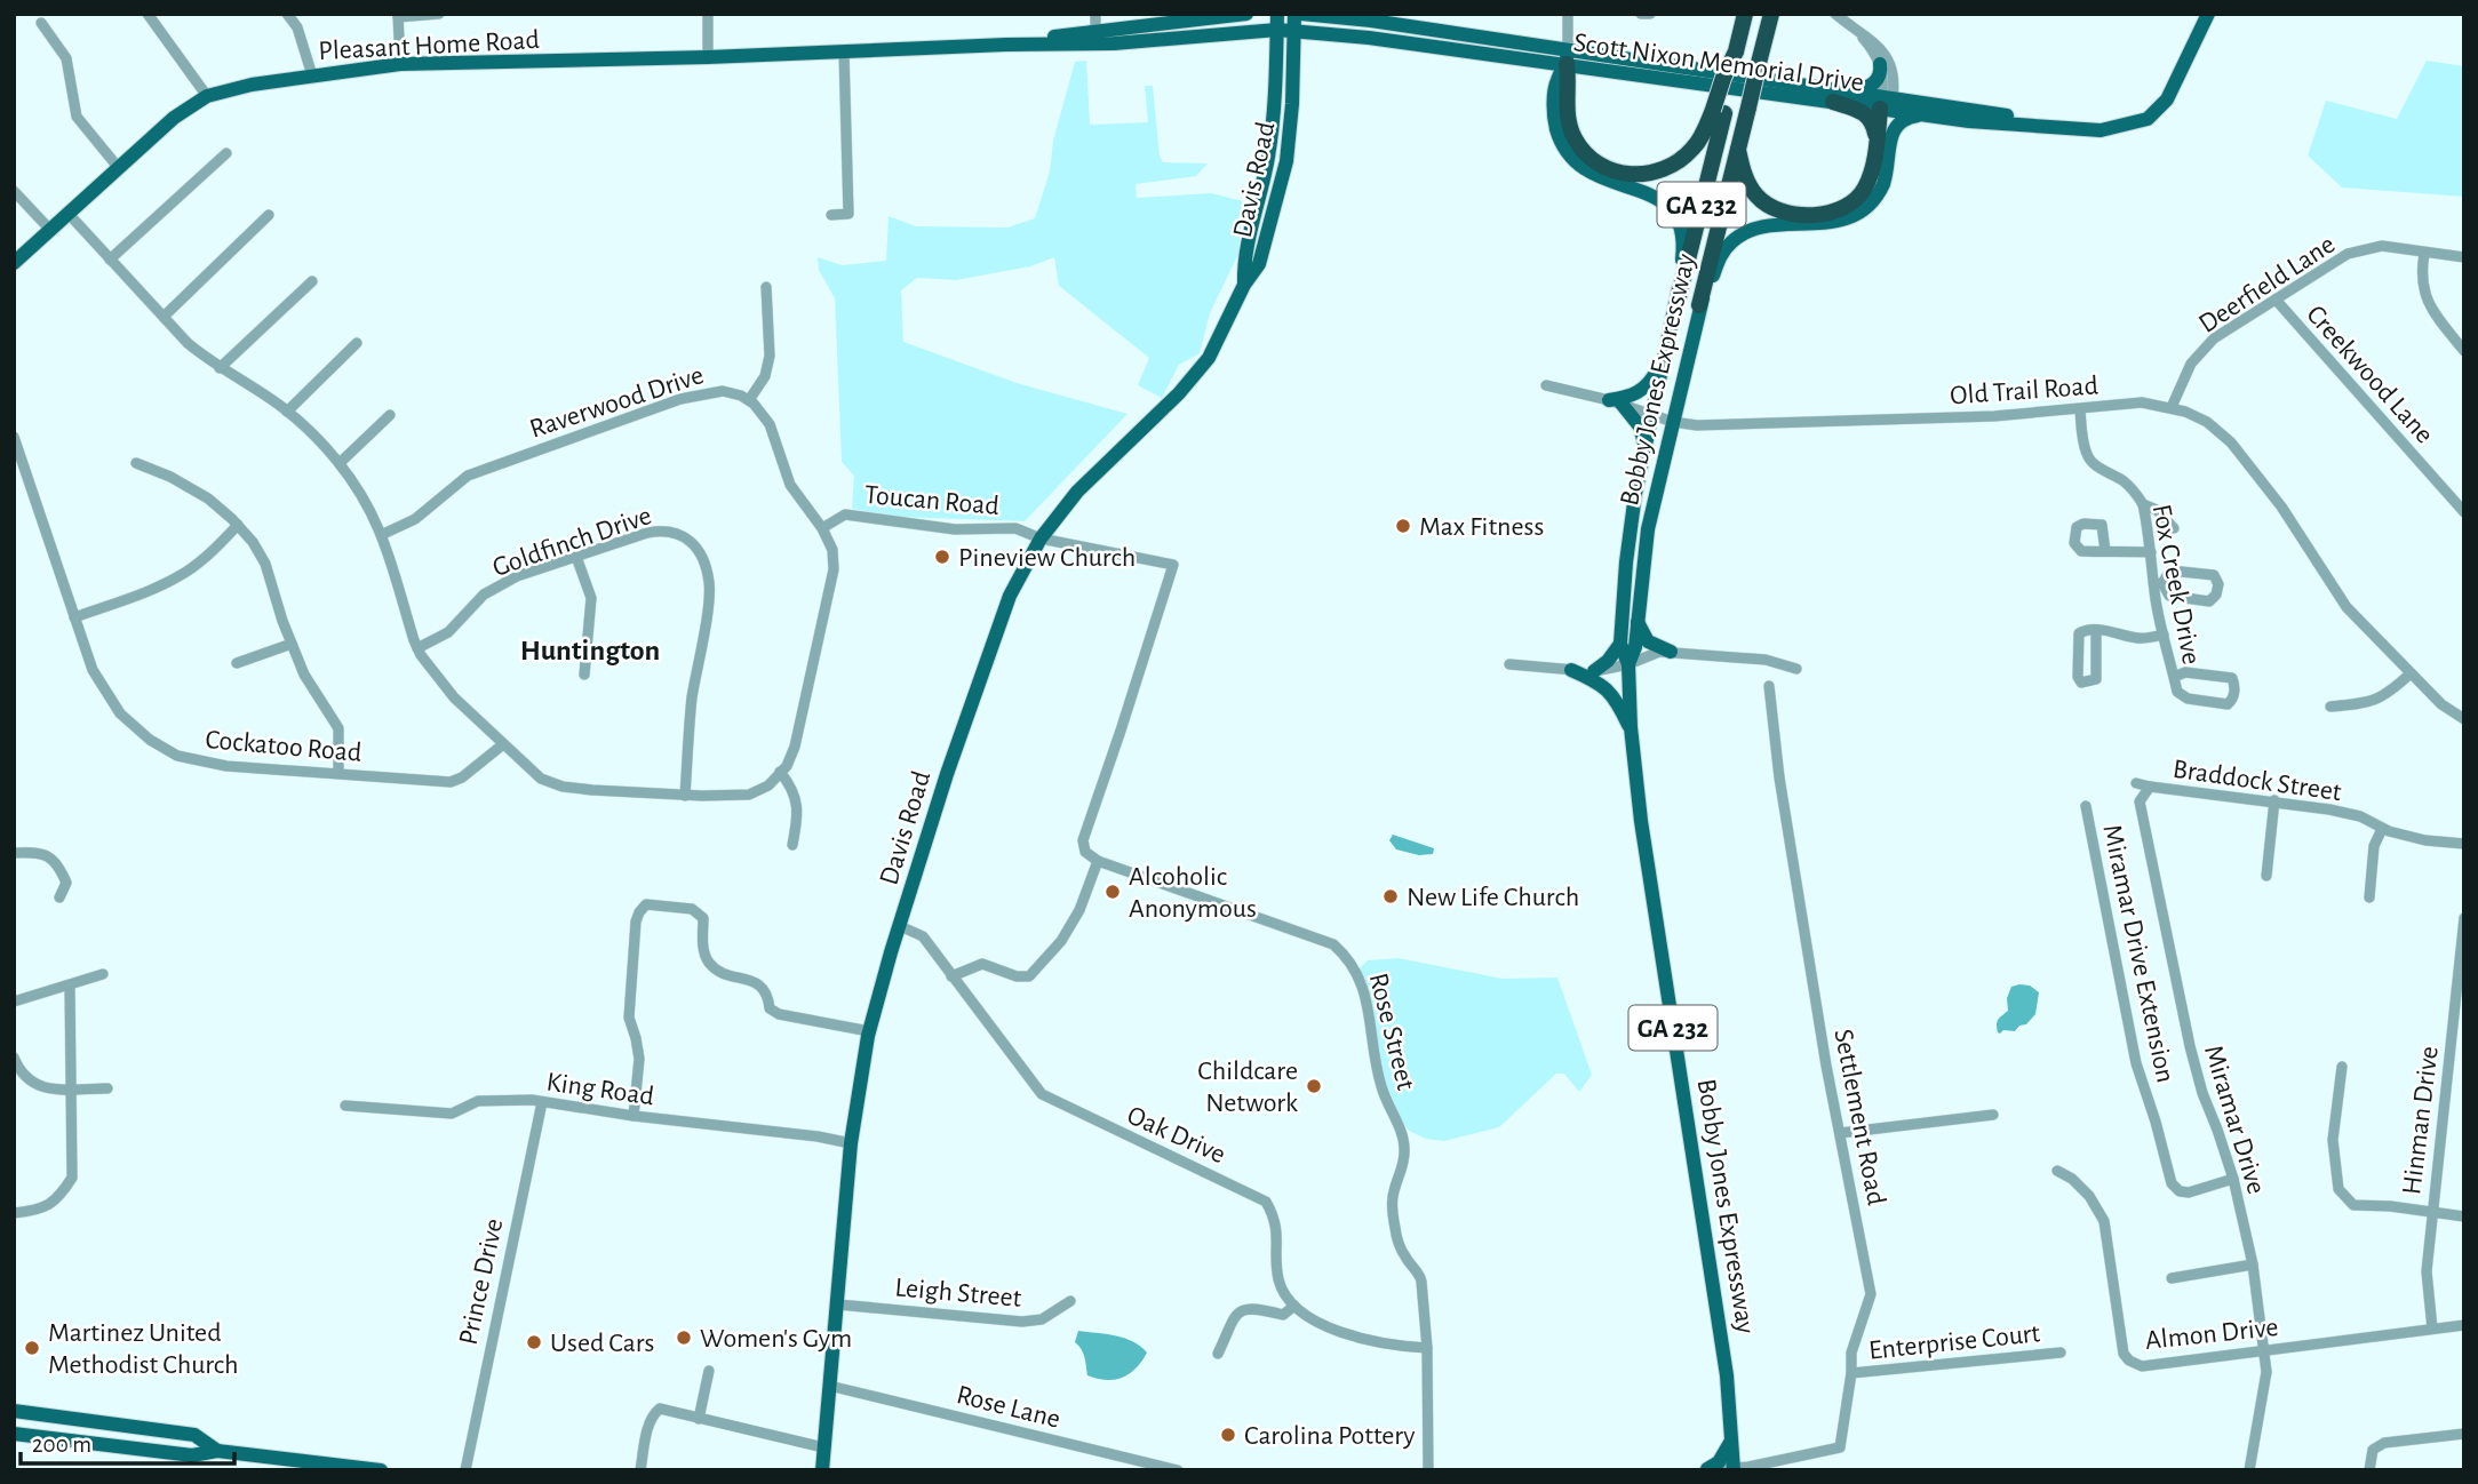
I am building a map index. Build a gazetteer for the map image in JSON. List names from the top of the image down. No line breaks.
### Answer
{"streets":{"highway":["GA 232","Bobby Jones Expressway"],"main road":["Pleasant Home Road","Scott Nixon Memorial Drive","Davis Road"],"street":["Deerfield Lane","Creekwood Lane","Old Trail Road","Raverwood Drive","Toucan Road","Goldfinch Drive","Fox Creek Drive","Cockatoo Road","Braddock Street","Miramar Drive Extension","Rose Street","King Road","Settlement Road","Miramar Drive","Hinman Drive","Oak Drive","Prince Drive","Leigh Street","Almon Drive","Enterprise Court","Rose Lane"]},"crossings":[["Pleasant Home Road","Scott Nixon Memorial Drive"],["Pleasant Home Road","Davis Road"],["Scott Nixon Memorial Drive","Davis Road"],["Davis Road","Toucan Road"],["Davis Road","King Road"],["Davis Road","Oak Drive"],["Davis Road","Leigh Street"],["Davis Road","Rose Lane"],["Deerfield Lane","Creekwood Lane"],["Deerfield Lane","Old Trail Road"],["Bobby Jones Expressway","Old Trail Road"],["Bobby Jones Expressway","Settlement Road"],["Old Trail Road","Fox Creek Drive"],["Toucan Road","Rose Street"],["Braddock Street","Miramar Drive"],["Miramar Drive Extension","Miramar Drive"],["King Road","Prince Drive"],["Settlement Road","Enterprise Court"],["Miramar Drive","Almon Drive"],["Hinman Drive","Almon Drive"]],"districts":["Huntington"],"places":["Max Fitness","Pineview Church","Alcoholic Anonymous","New Life Church","Childcare Network","Women's Gym","Used Cars","Martinez United Methodist Church","Carolina Pottery"],"scale_bar":"200 m"}
